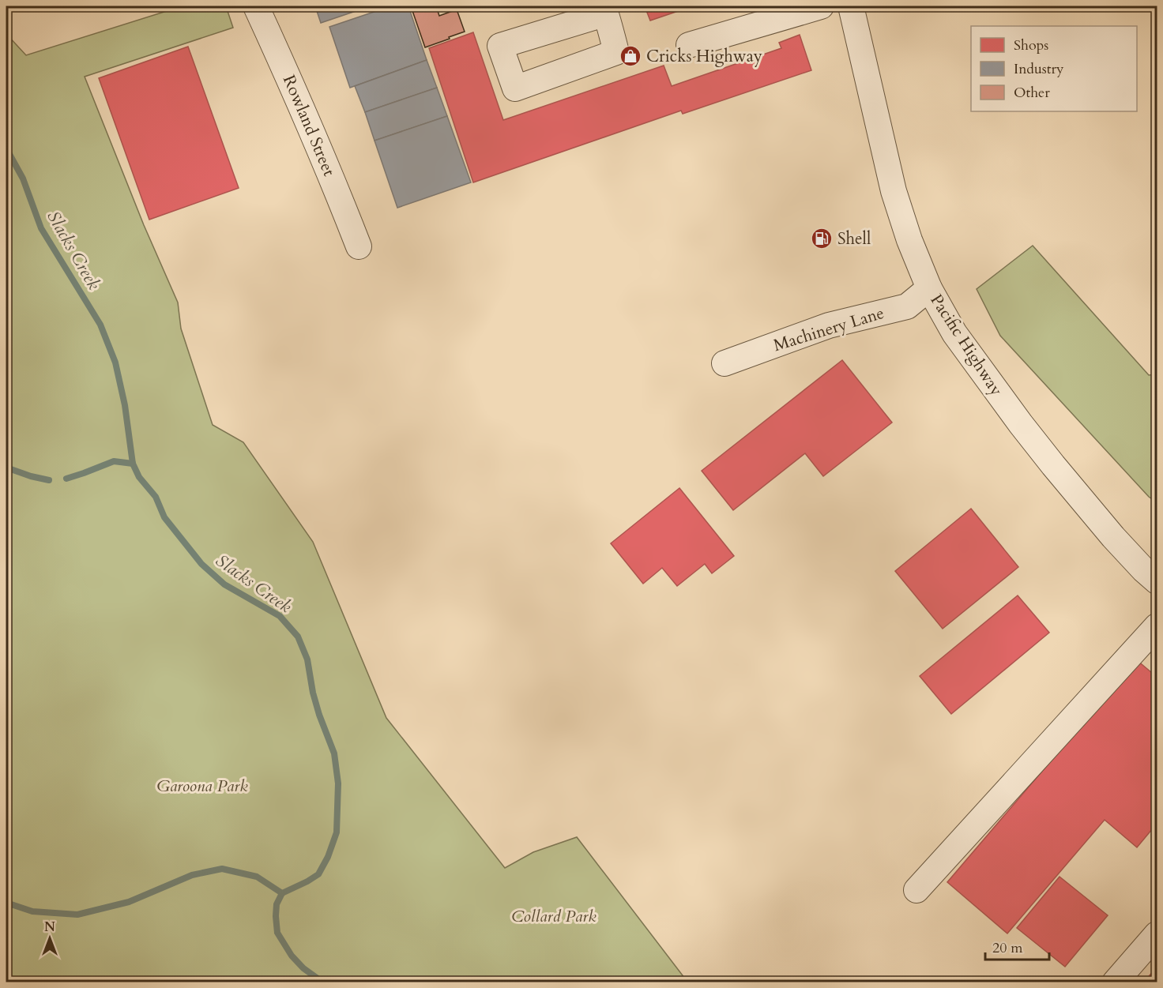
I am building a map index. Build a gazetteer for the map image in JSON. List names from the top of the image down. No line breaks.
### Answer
{"streets":{"street":["Rowland Street","Machinery Lane","Pacific Highway"]},"crossings":[["Machinery Lane","Pacific Highway"]],"water":["Slacks Creek"],"parks":["Garoona Park","Collard Park"],"places":{"shop":["Cricks Highway"],"fuel station":["Shell"]},"legend":["Shops","Industry","Other"],"scale_bar":"20 m","north":"top"}
